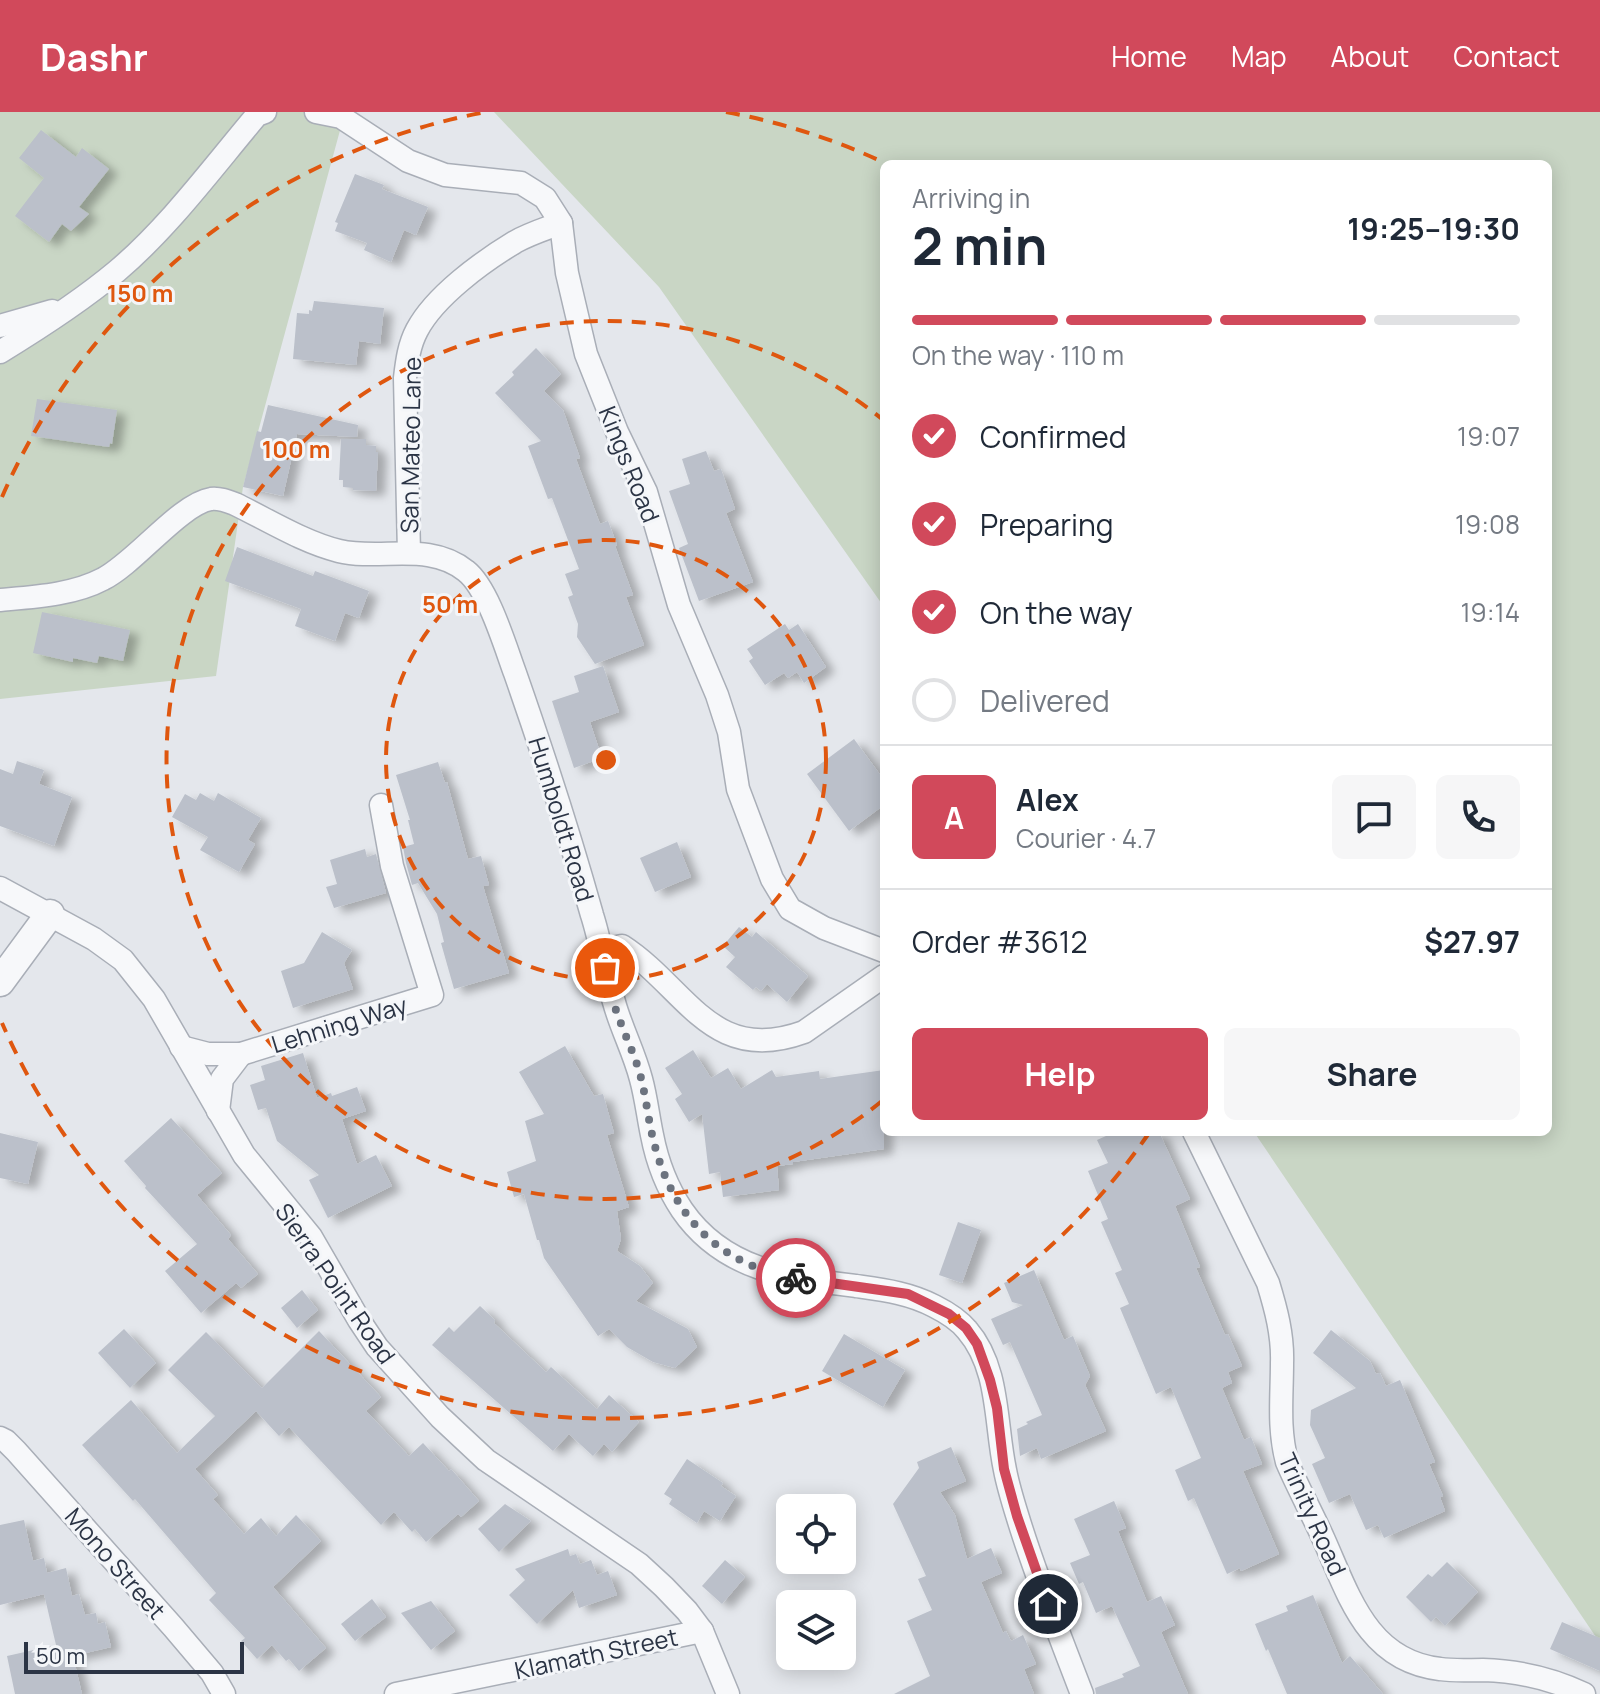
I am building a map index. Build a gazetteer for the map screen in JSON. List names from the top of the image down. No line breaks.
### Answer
{"streets":{"street":["San Mateo Lane","Kings Road","Humboldt Road","Lehning Way","Sierra Point Road","Trinity Road","Mono Street","Klamath Street"]},"crossings":[["San Mateo Lane","Kings Road"],["San Mateo Lane","Humboldt Road"],["Lehning Way","Sierra Point Road"],["Sierra Point Road","Klamath Street"]],"scale_bar":"50 m","page":{"header":"Dashr","nav":["Home","Map","About","Contact"],"heading":["2 min","Arriving in","19:25–19:30"],"panel":["Alex","Courier · 4.7","Order #3612","$27.97"],"bar":"On the way · 110 m","list":[["Confirmed","19:07"],["Preparing","19:08"],["On the way","19:14"],"Delivered"],"round":"A","buttons":["Help","Share"],"scale":"50 m"},"rings":["150 m","100 m","50 m"]}
